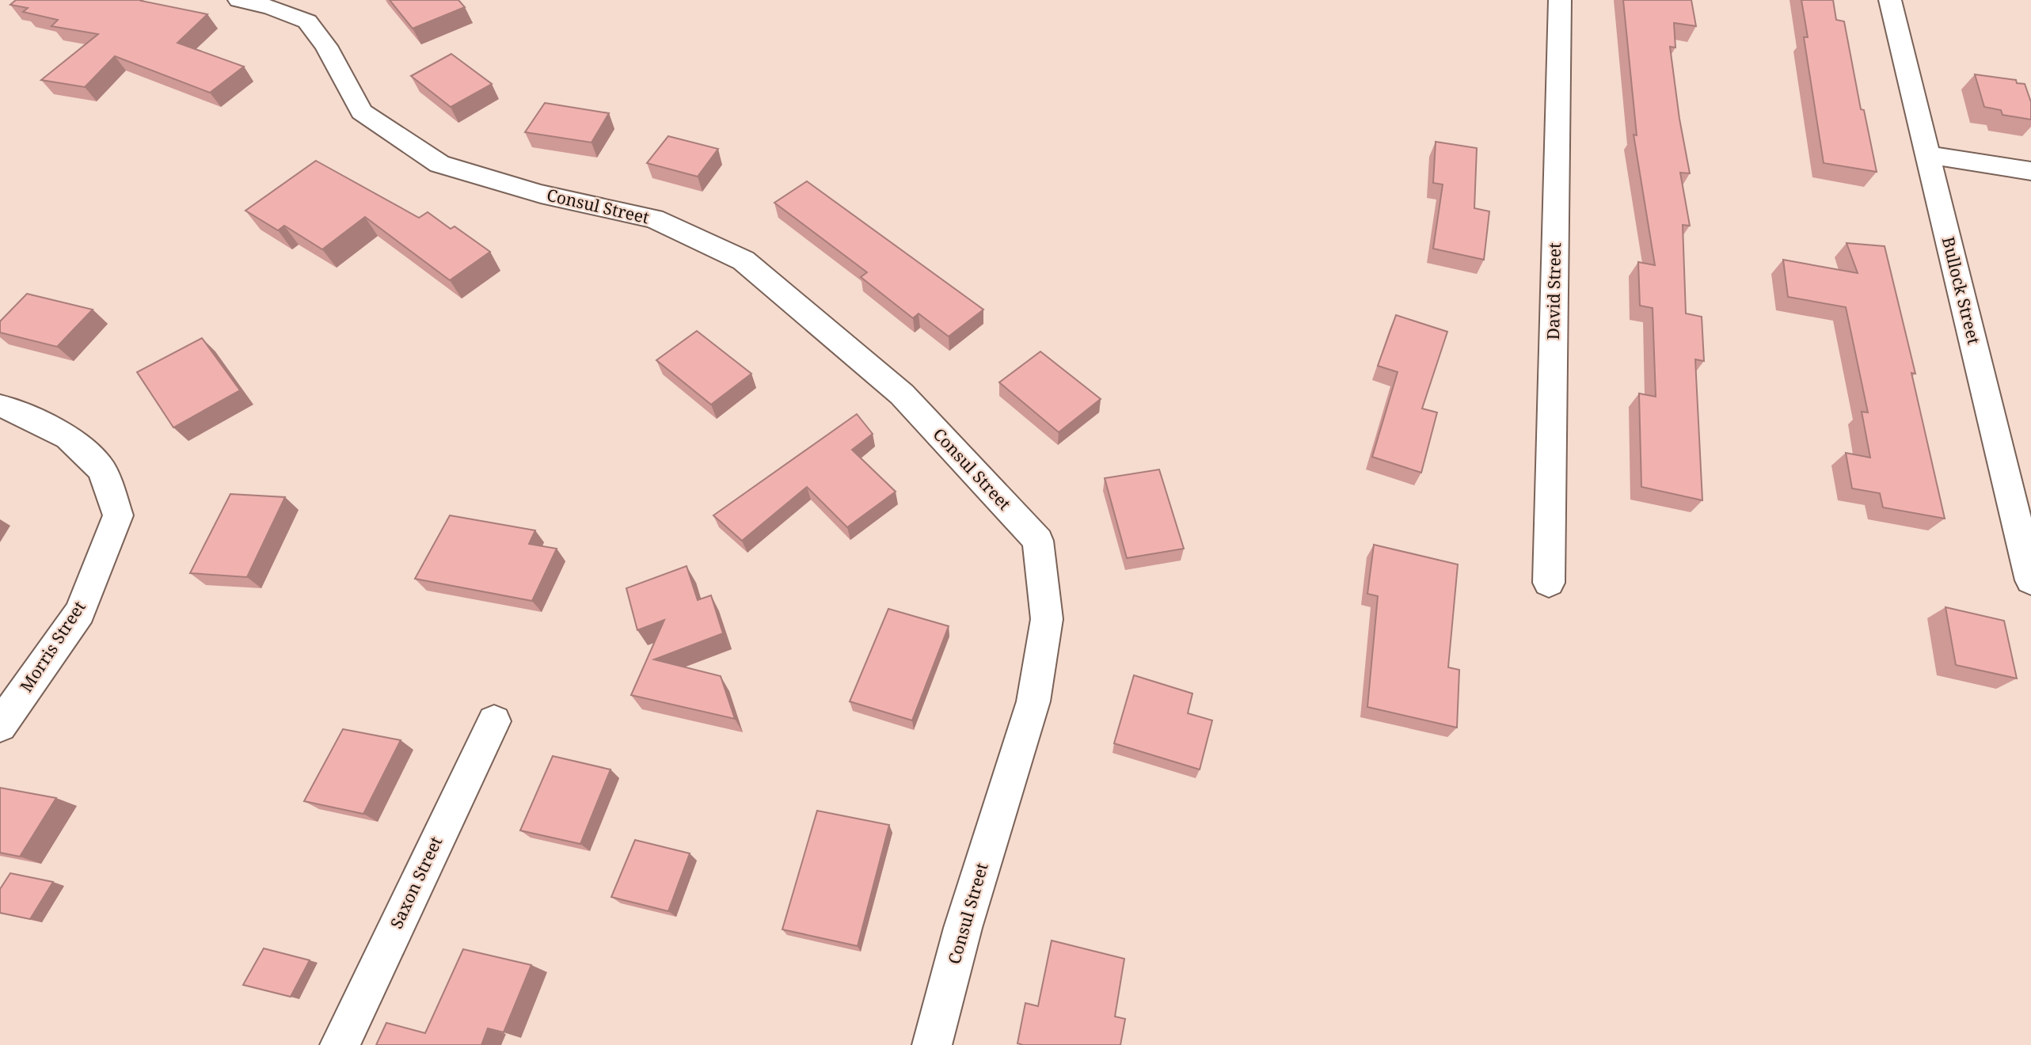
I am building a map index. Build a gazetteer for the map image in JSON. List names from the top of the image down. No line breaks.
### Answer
{"streets":{"street":["Consul Street","Bullock Street","David Street","Morris Street","Saxon Street"]}}
